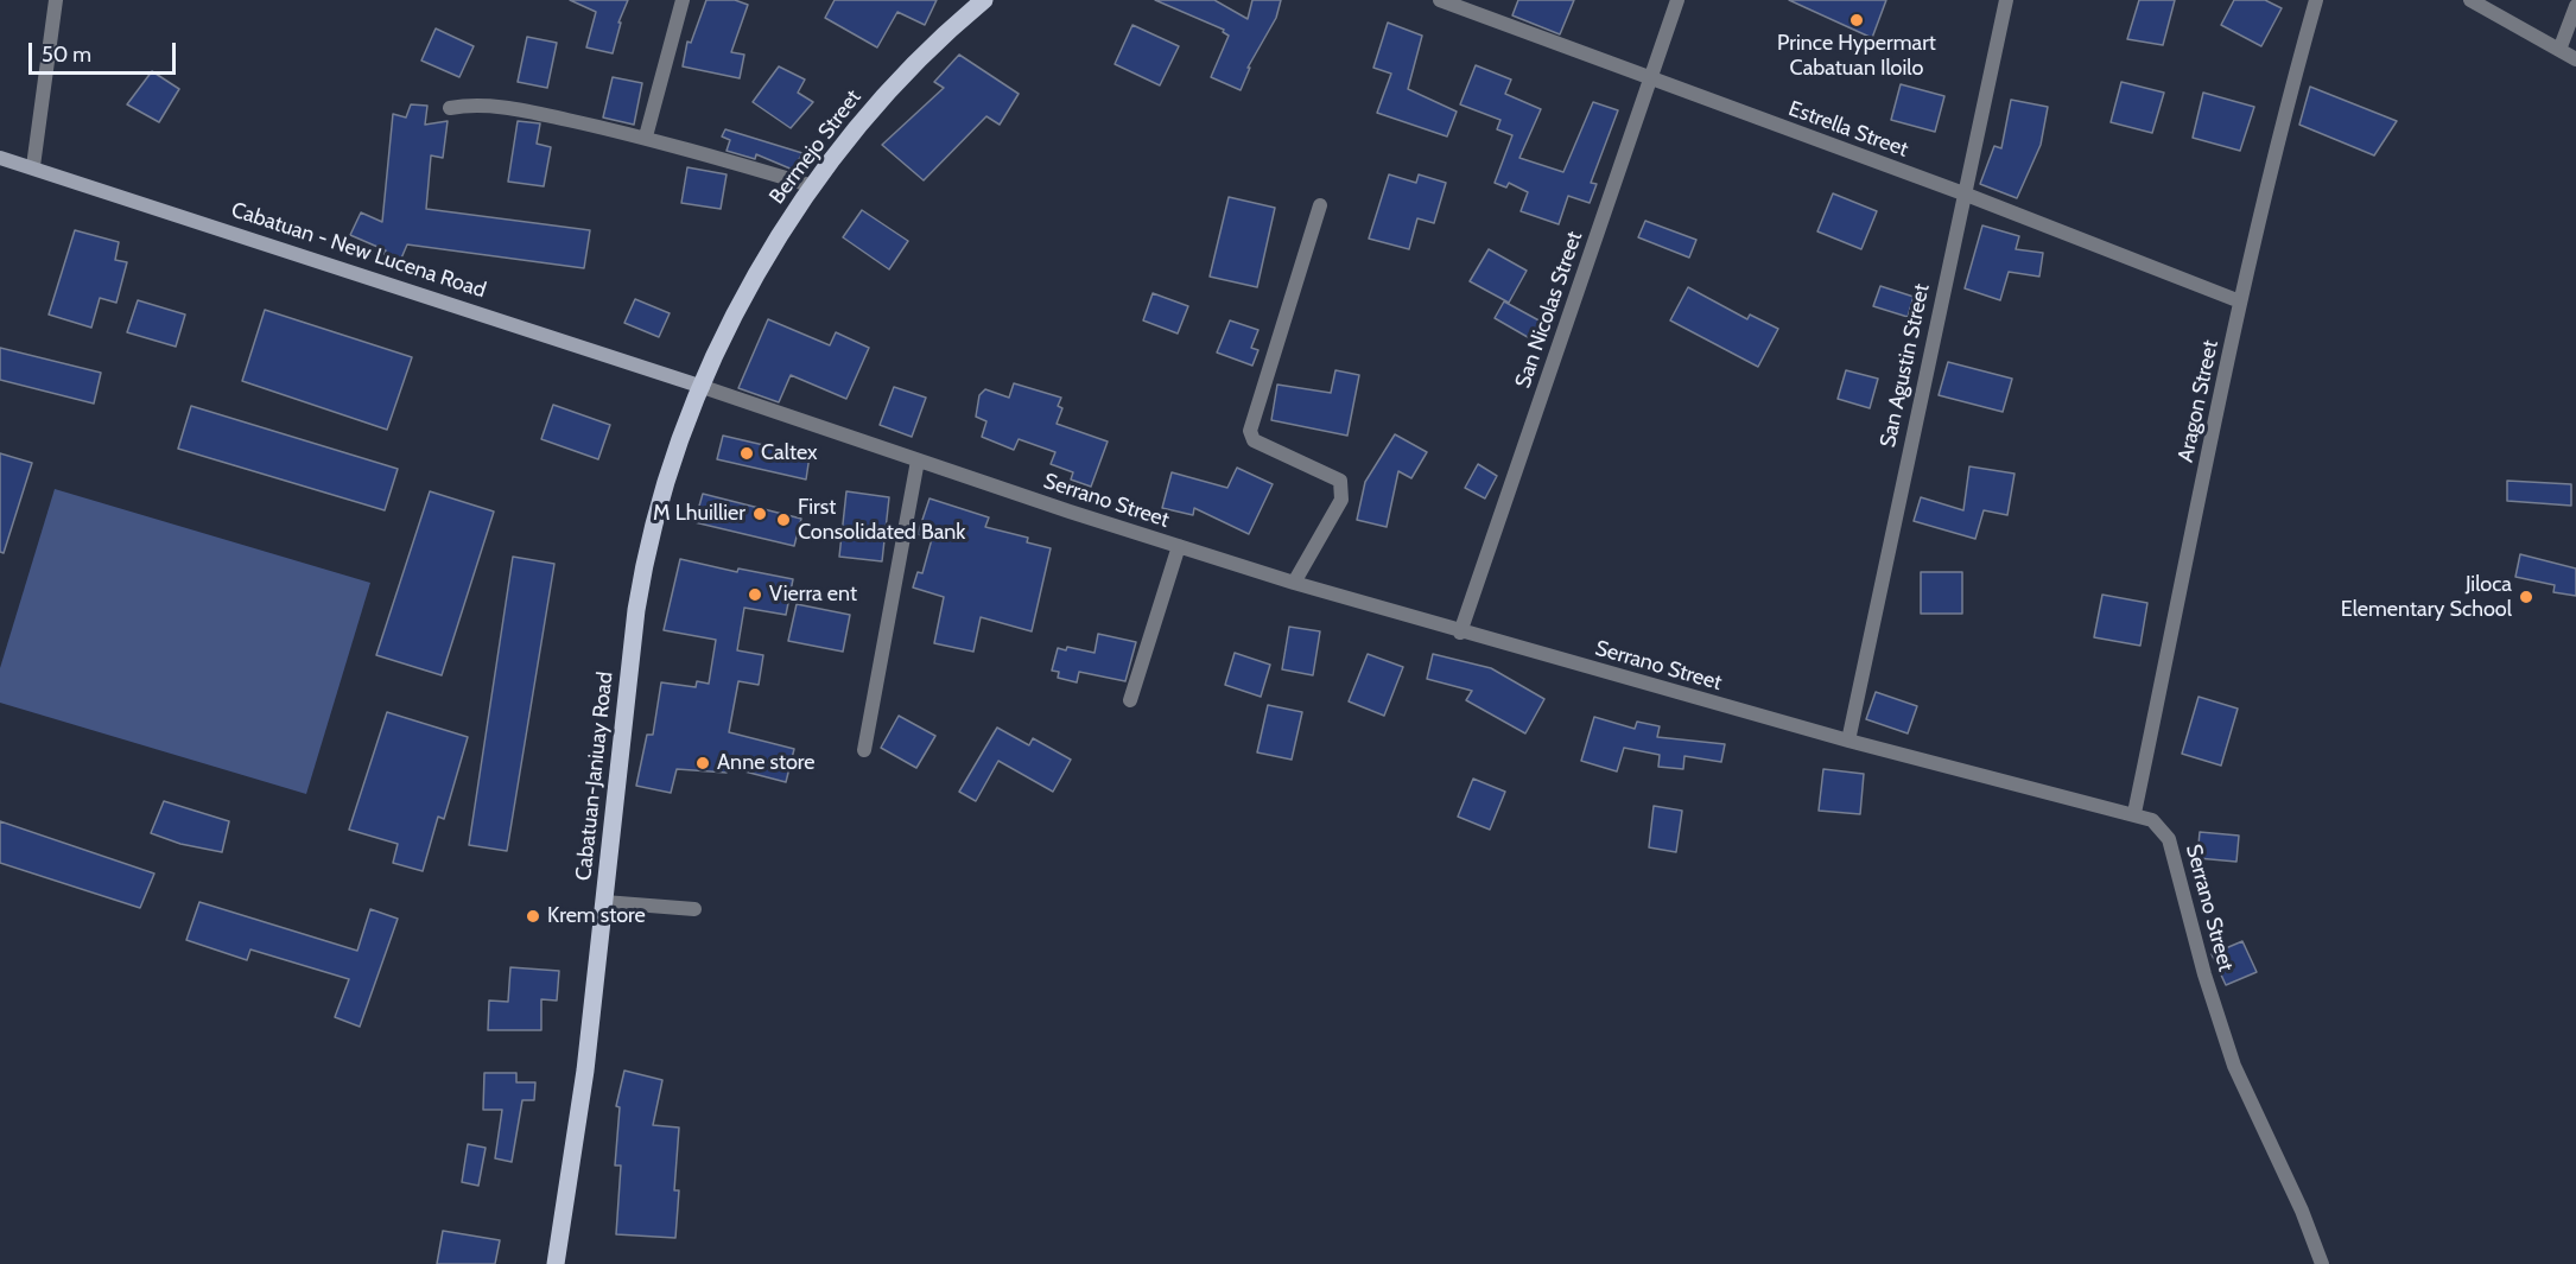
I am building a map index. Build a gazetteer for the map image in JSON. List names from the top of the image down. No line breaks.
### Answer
{"streets":{"main road":["Bermejo Street","Cabatuan - New Lucena Road","Cabatuan-Janiuay Road"],"street":["Estrella Street","San Nicolas Street","San Agustin Street","Aragon Street","Serrano Street"]},"crossings":[["Estrella Street","San Nicolas Street"],["Estrella Street","San Agustin Street"],["Estrella Street","Aragon Street"],["Bermejo Street","Cabatuan - New Lucena Road"],["Bermejo Street","Serrano Street"],["Bermejo Street","Cabatuan-Janiuay Road"],["Cabatuan - New Lucena Road","Serrano Street"],["Cabatuan - New Lucena Road","Cabatuan-Janiuay Road"],["San Nicolas Street","Serrano Street"],["San Agustin Street","Serrano Street"],["Aragon Street","Serrano Street"],["Serrano Street","Cabatuan-Janiuay Road"]],"places":["Prince Hypermart Cabatuan Iloilo","Caltex","M Lhuillier","First Consolidated Bank","Vierra ent","Jiloca Elementary School","Anne store","Krem store"],"scale_bar":"50 m"}
